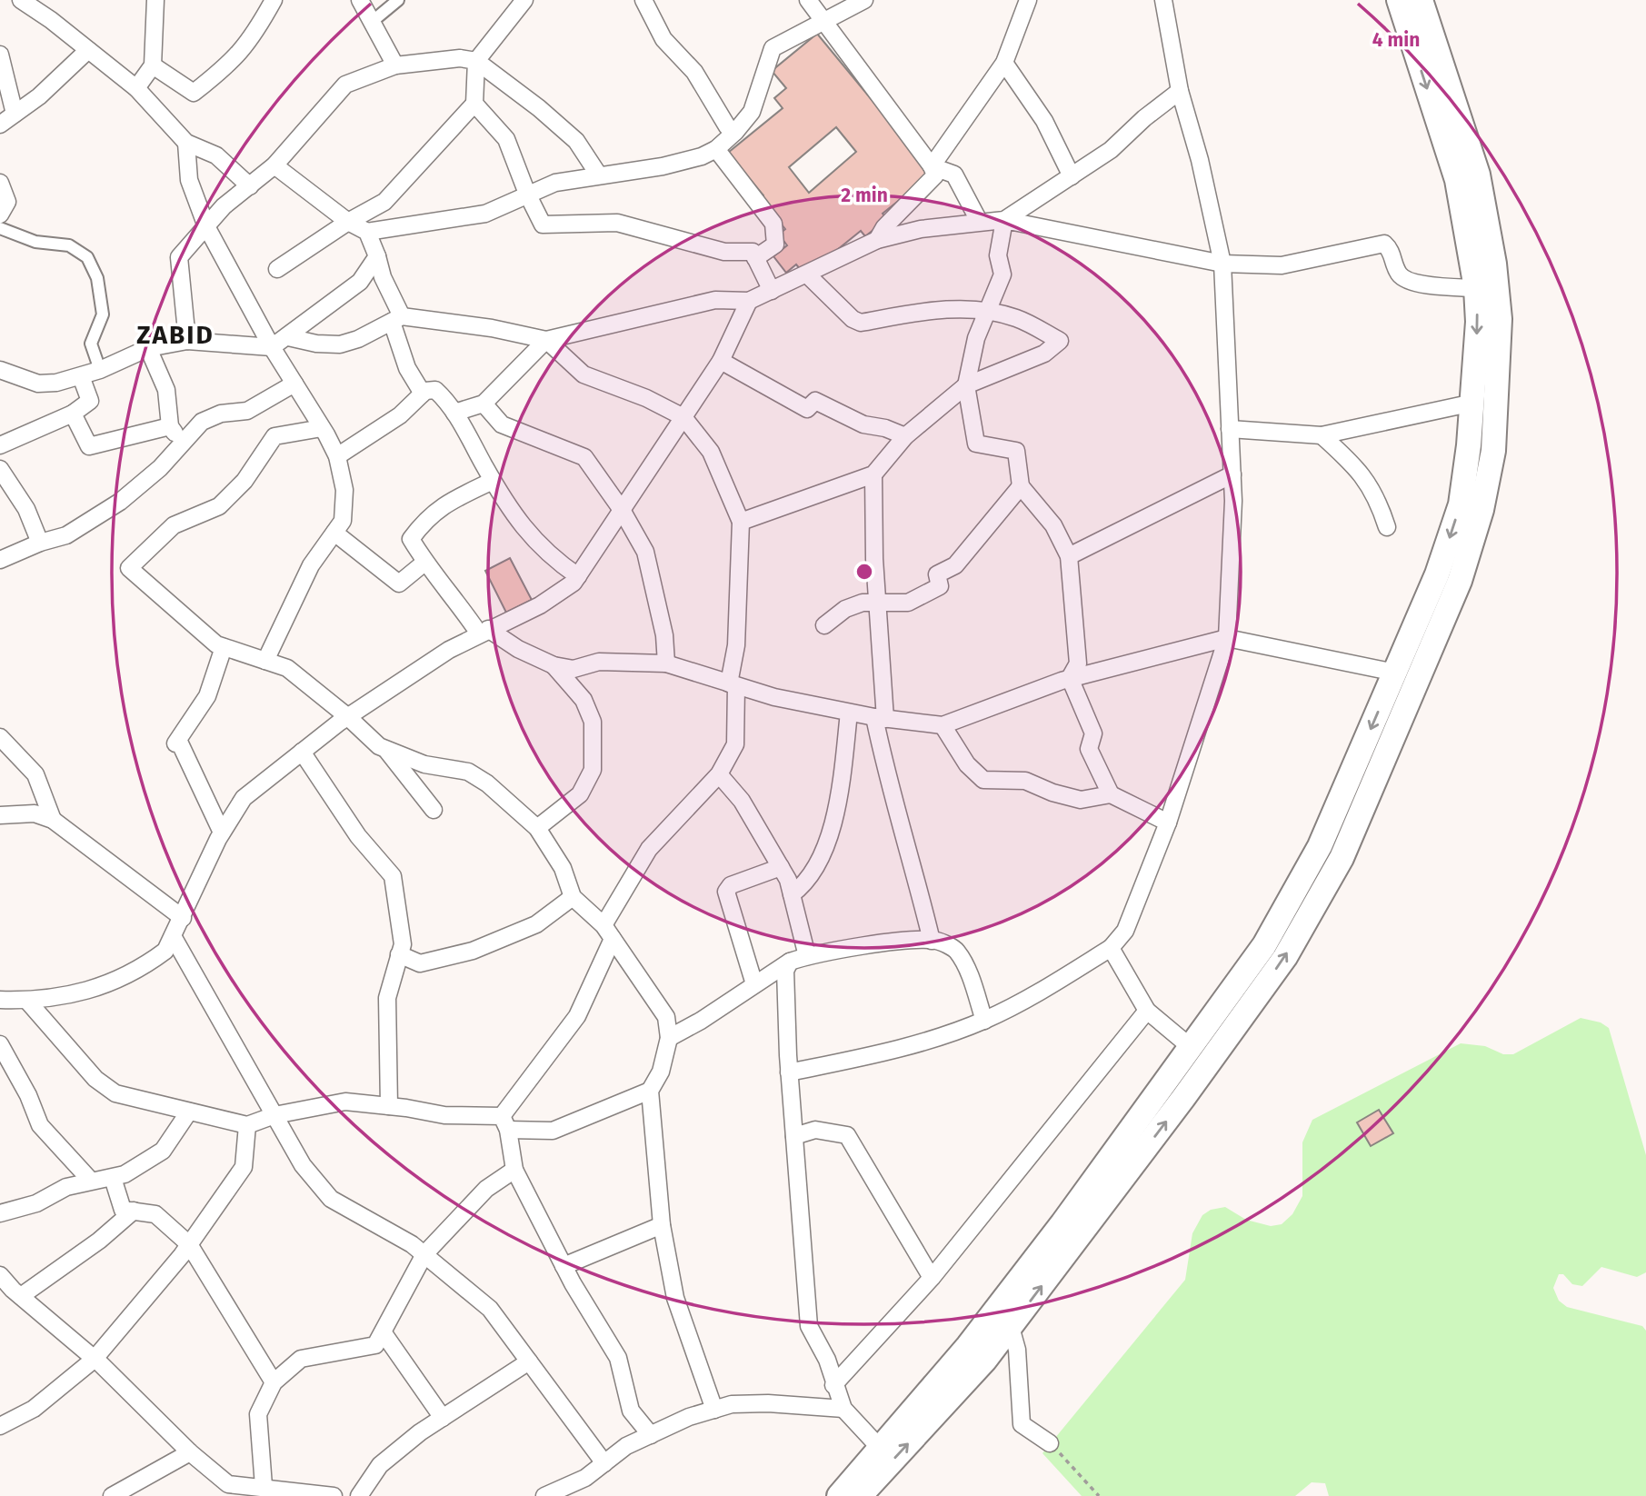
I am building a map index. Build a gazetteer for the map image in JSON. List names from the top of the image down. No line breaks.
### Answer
{"districts":["ZABID"],"rings":["4 min","2 min"]}
